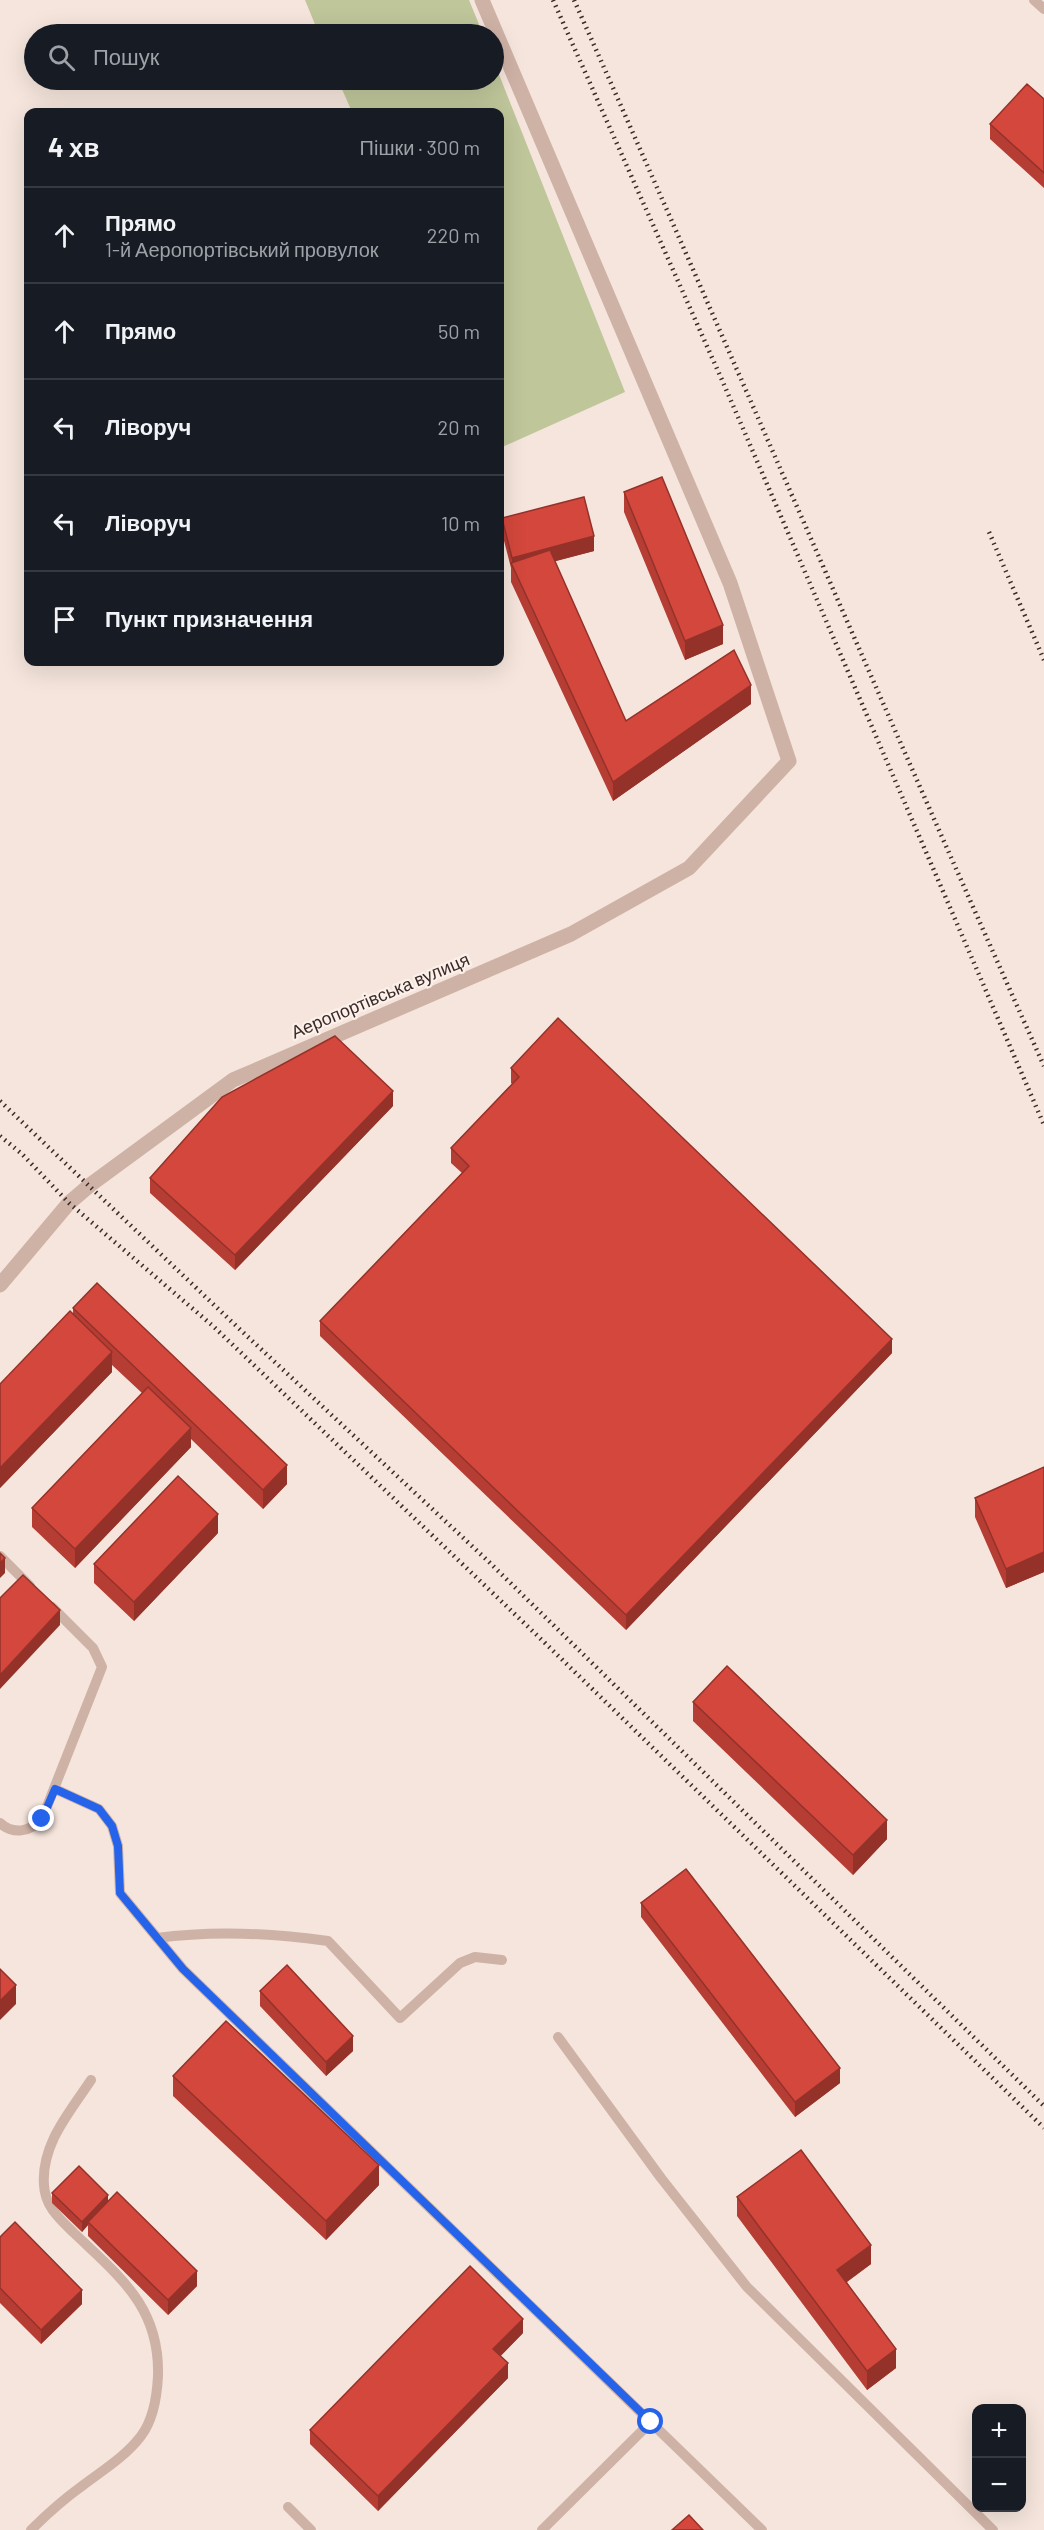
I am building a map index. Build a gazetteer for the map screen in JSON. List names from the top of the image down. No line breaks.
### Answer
{"streets":{"street":["Аеропортівська вулиця"]},"page":{"search":"Пошук","heading":["4 хв","Пішки · 300 m"],"list":[["Прямо","1-й Аеропортівський провулок","220 m"],["Прямо","50 m"],["Ліворуч","20 m"],["Ліворуч","10 m"],"Пункт призначення"],"map_buttons":["+","−"]}}
